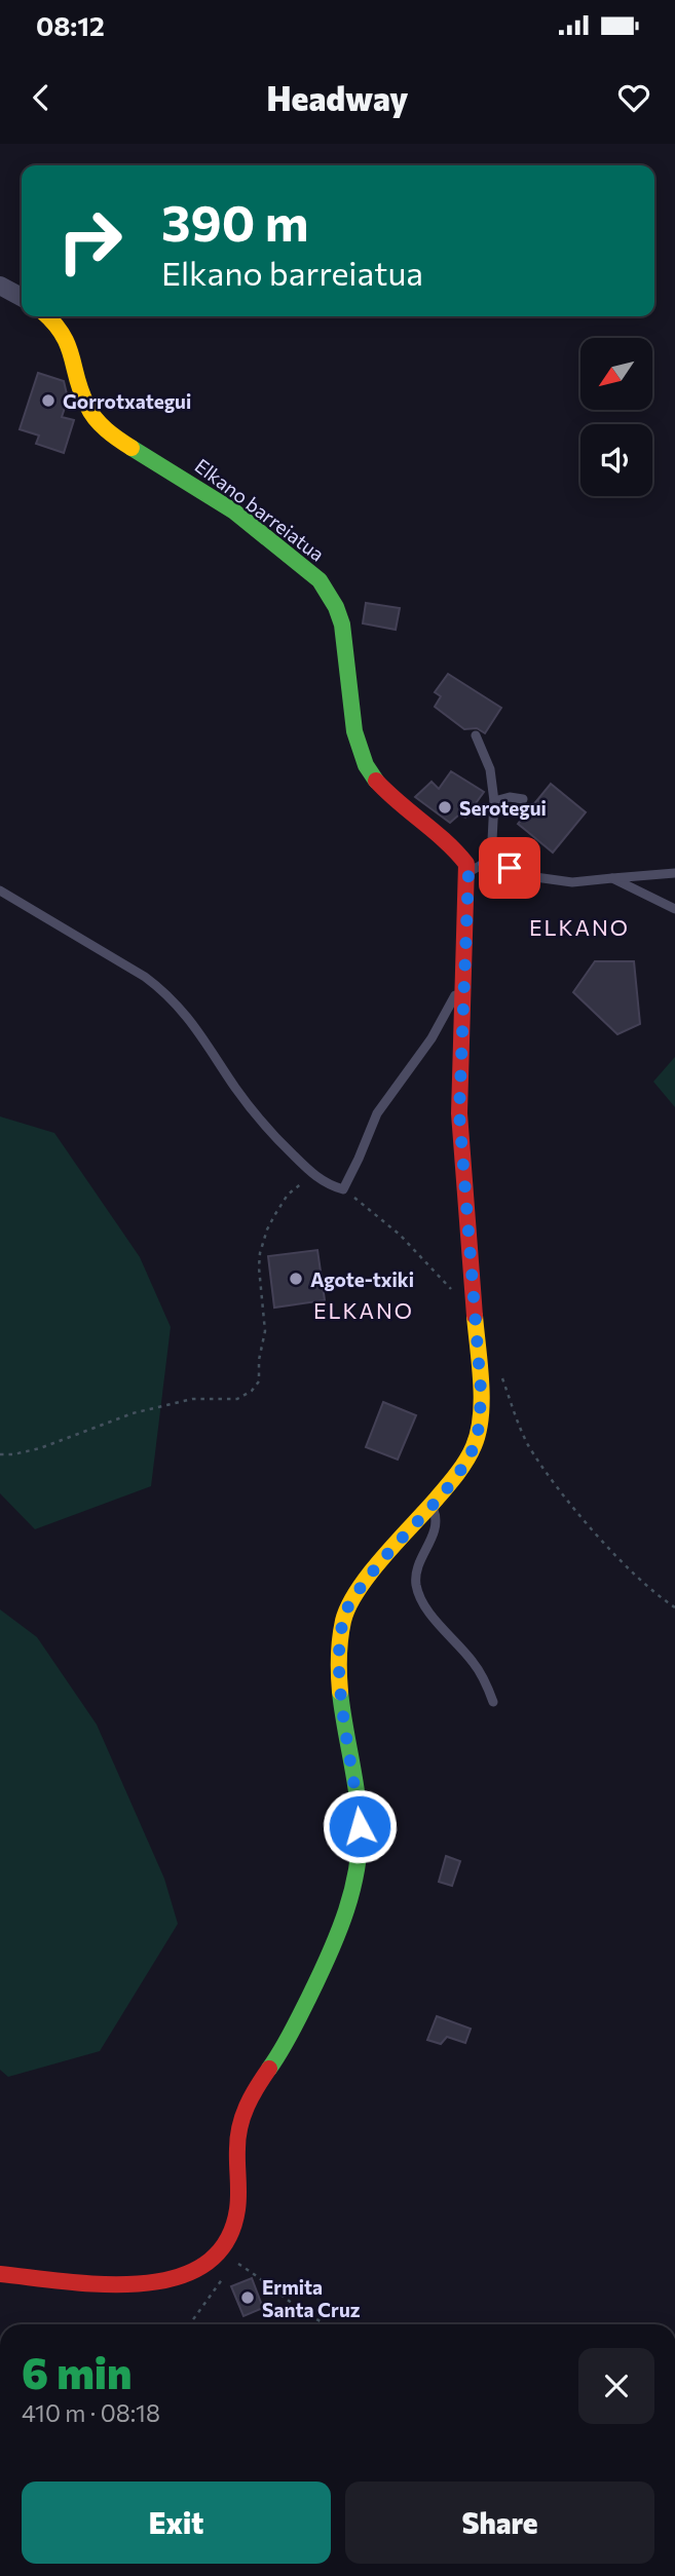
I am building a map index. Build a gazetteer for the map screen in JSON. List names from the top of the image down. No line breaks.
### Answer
{"streets":{"street":["Elkano barreiatua"]},"districts":["ELKANO","ELKANO"],"places":["Gorrotxategui","Serotegui","Agote-txiki","Ermita Santa Cruz"],"north":"bottom left","page":{"status":"08:12","header":"Headway","turn":["390 m","Elkano barreiatua"],"heading":["6 min","410 m · 08:18"],"buttons":["Exit","Share"]}}
